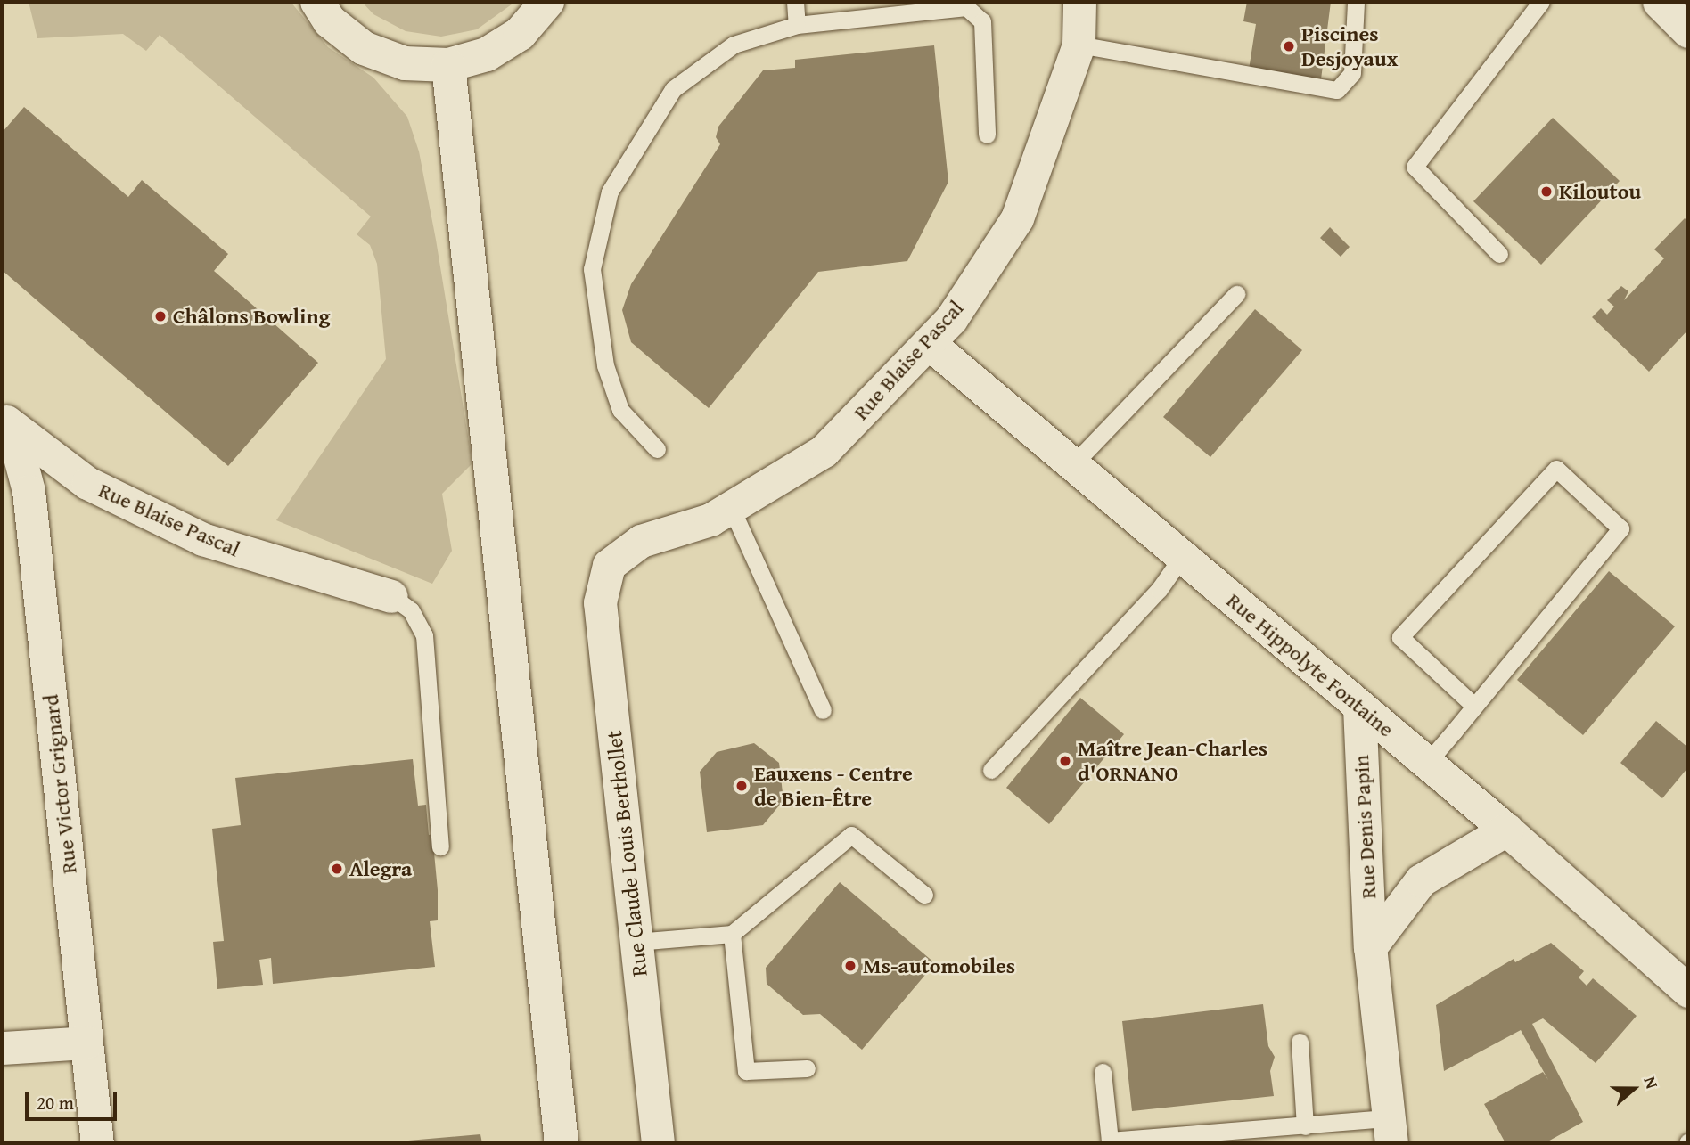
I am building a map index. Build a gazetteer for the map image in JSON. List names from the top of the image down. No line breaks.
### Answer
{"streets":{"street":["Rue Blaise Pascal","Rue Hippolyte Fontaine","Rue Victor Grignard","Rue Denis Papin","Rue Claude Louis Berthollet"]},"crossings":[["Rue Blaise Pascal","Rue Hippolyte Fontaine"],["Rue Blaise Pascal","Rue Victor Grignard"],["Rue Blaise Pascal","Rue Claude Louis Berthollet"],["Rue Hippolyte Fontaine","Rue Denis Papin"]],"places":["Piscines Desjoyaux","Kiloutou","Châlons Bowling","Maître Jean-Charles d'ORNANO","Eauxens - Centre de Bien-Être","Alegra","Ms-automobiles"],"scale_bar":"20 m","north":"right"}
